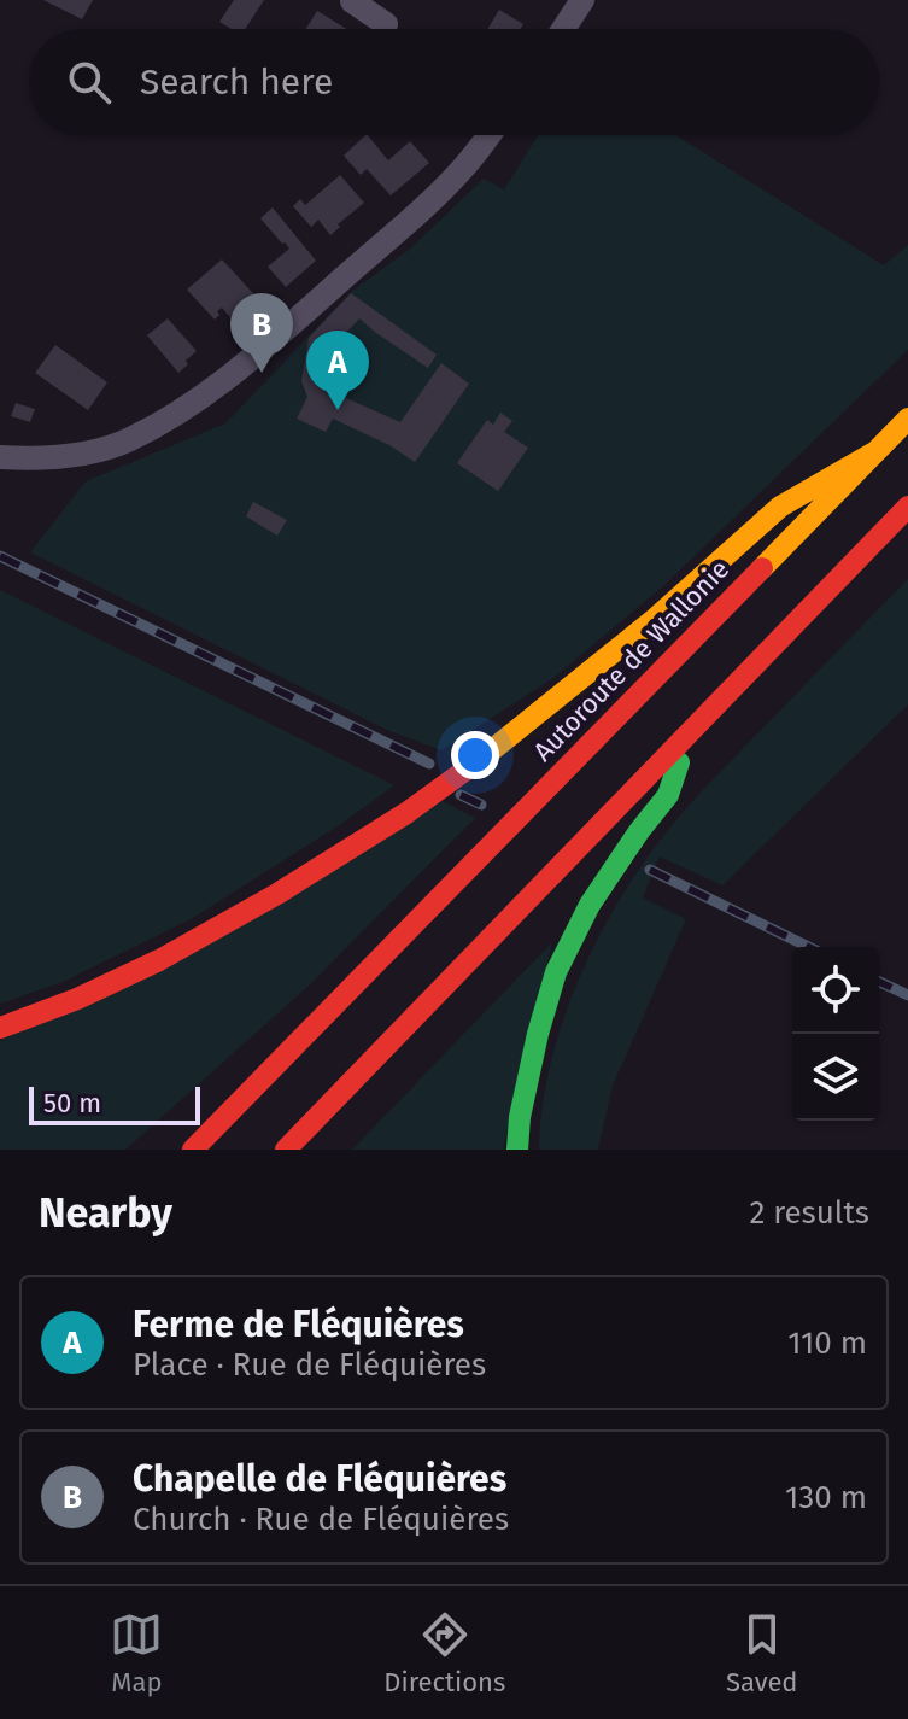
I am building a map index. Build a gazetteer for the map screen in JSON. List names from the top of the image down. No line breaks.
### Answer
{"streets":{"highway":["Autoroute de Wallonie"]},"scale_bar":"50 m","page":{"search":"Search here","pins":["B","A"],"scale":"50 m","heading":["Nearby","2 results"],"list":[{"mark":"A","name":"Ferme de Fléquières","note":"Place · Rue de Fléquières","value":"110 m"},{"mark":"B","name":"Chapelle de Fléquières","note":"Church · Rue de Fléquières","value":"130 m"}],"nav":["Map","Directions","Saved"]}}
